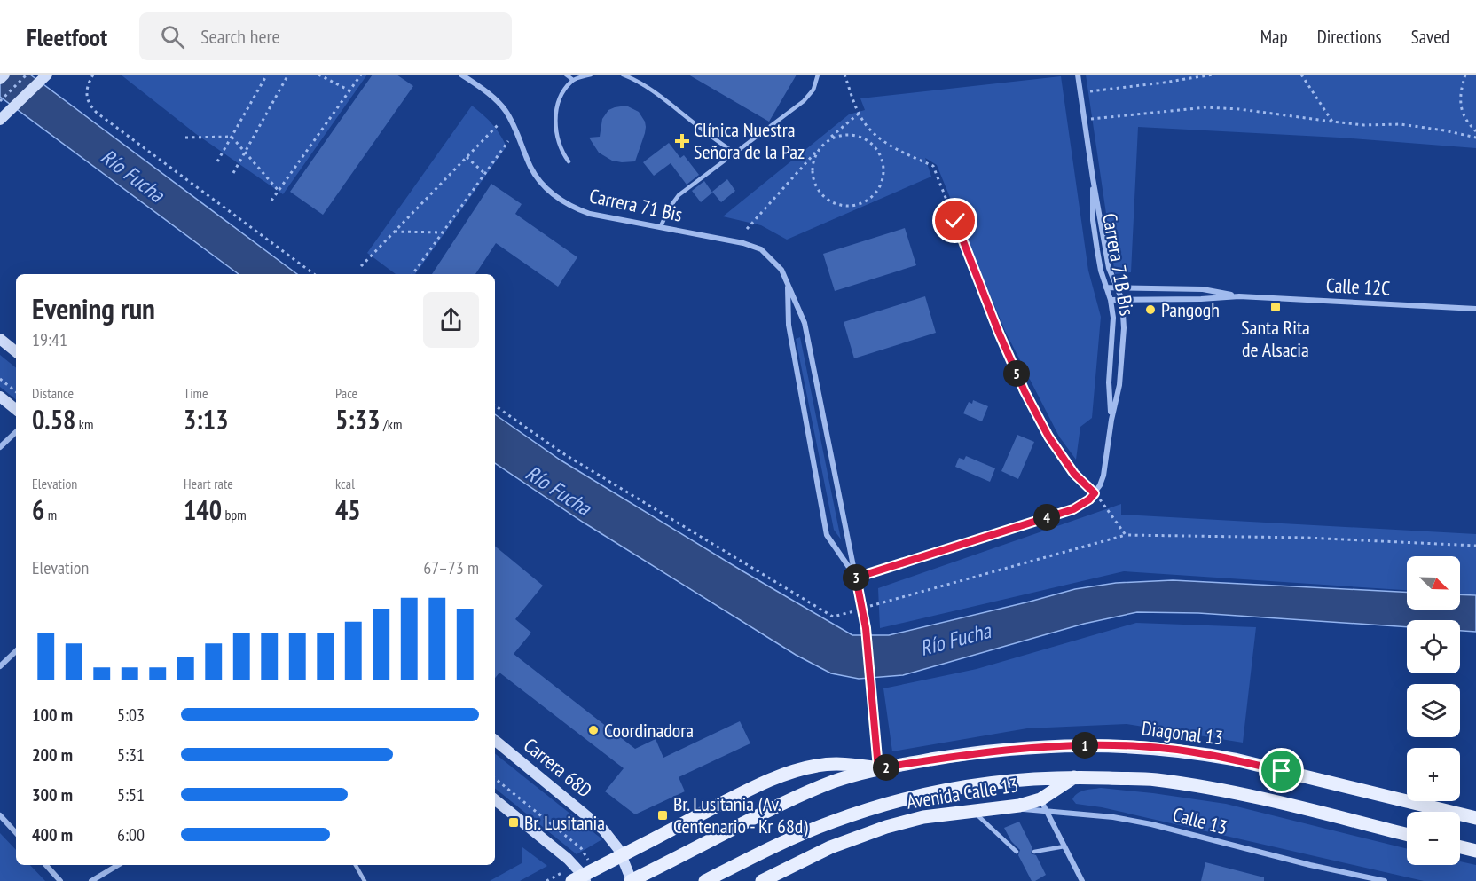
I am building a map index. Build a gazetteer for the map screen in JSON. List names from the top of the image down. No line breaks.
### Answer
{"streets":{"main road":["Diagonal 13","Carrera 68D","Avenida Calle 13"],"street":["Carrera 71 Bis","Carrera 71B Bis","Calle 12C","Calle 13"]},"crossings":[["Carrera 71 Bis","Diagonal 13"],["Carrera 71B Bis","Calle 12C"],["Avenida Calle 13","Calle 13"]],"water":["Río Fucha"],"places":{"health":["Clínica Nuestra Señora de la Paz"],"transit":["Santa Rita de Alsacia","Br. Lusitania (Av. Centenario - Kr 68d)","Br. Lusitania"],"other":["Pangogh","Coordinadora"]},"north":"bottom right","page":{"header":"Fleetfoot","search":"Search here","nav":["Map","Directions","Saved"],"heading":["Evening run","19:41"],"pins":["5","4","3","1","2"],"stats":[["Distance","0.58 km"],["Time","3:13"],["Pace","5:33 /km"],["Elevation","6 m"],["Heart rate","140 bpm"],["kcal","45"]],"chart":["Elevation","67–73 m"],"map_buttons":["+","−"],"list":[{"name":"100 m","note":"5:03"},{"name":"200 m","note":"5:31"},{"name":"300 m","note":"5:51"},{"name":"400 m","note":"6:00"}]}}
